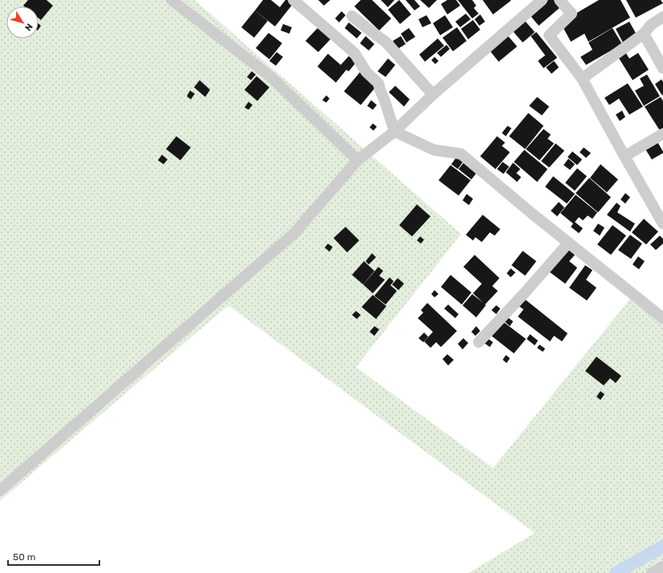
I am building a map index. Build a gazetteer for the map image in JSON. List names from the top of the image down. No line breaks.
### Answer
{"scale_bar":"50 m","north":"bottom right"}
